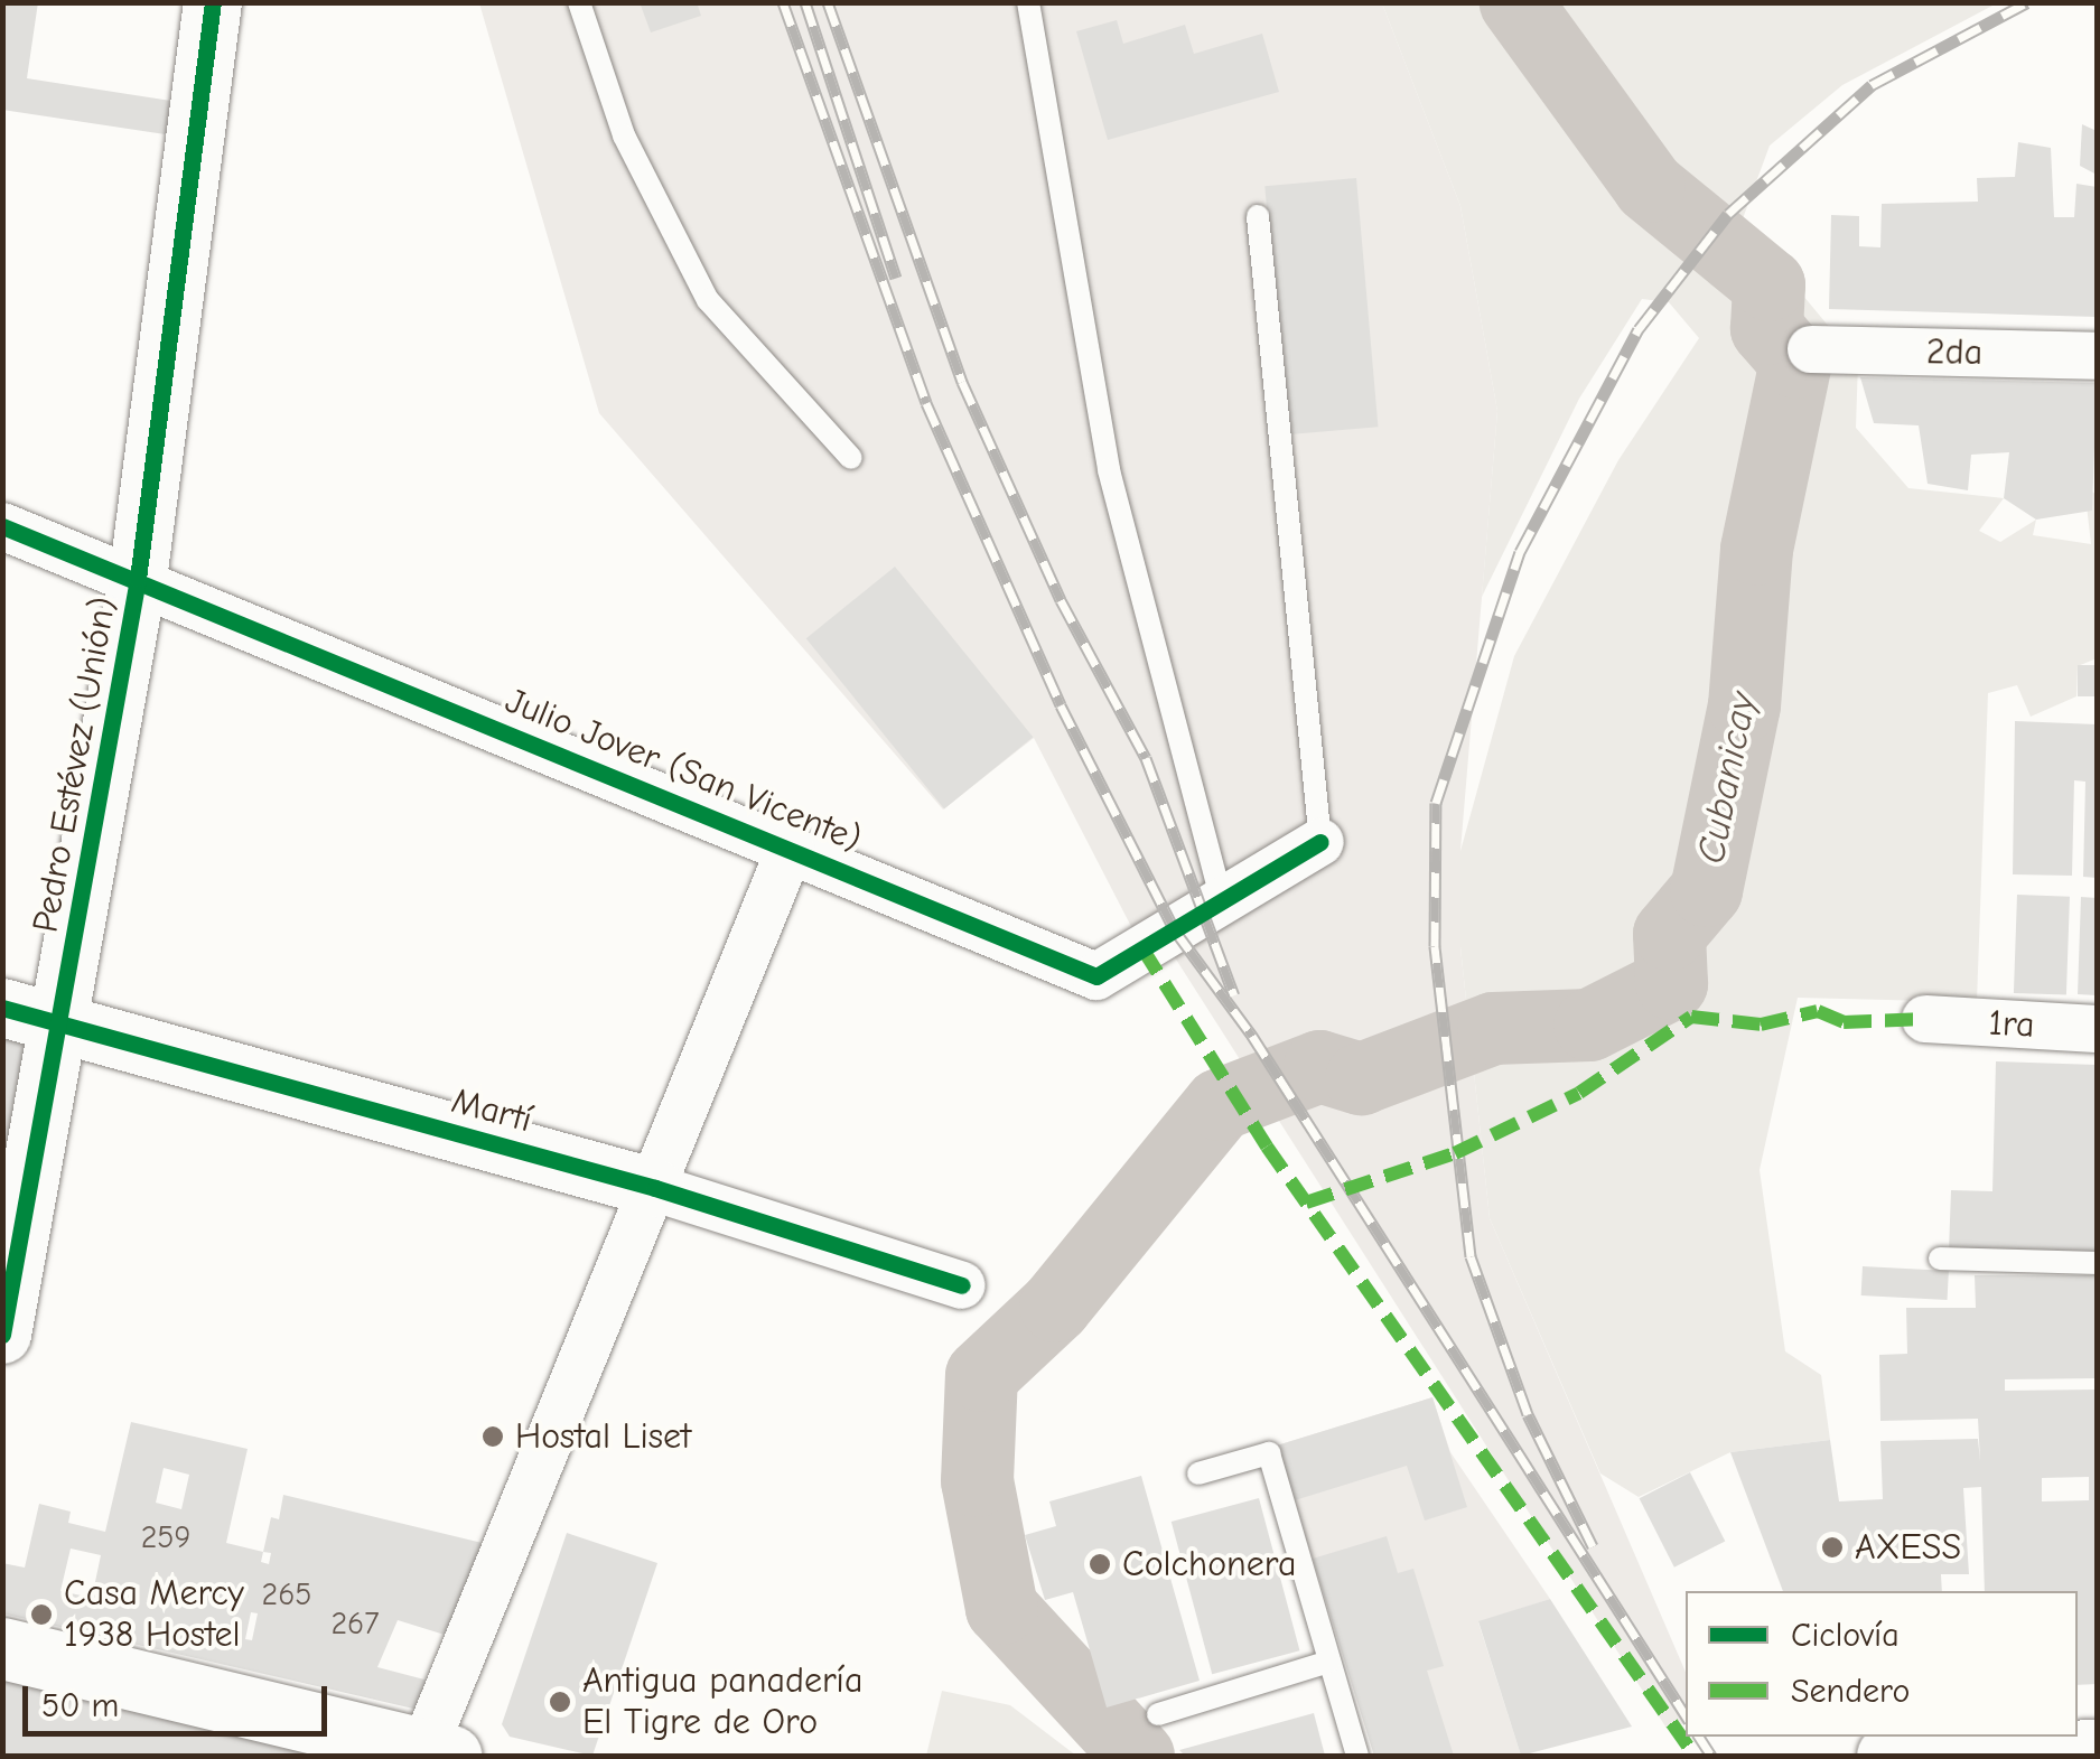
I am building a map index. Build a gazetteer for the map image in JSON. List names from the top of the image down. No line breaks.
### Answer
{"streets":{"street":["2da","Pedro Estévez (Unión)","Julio Jover (San Vicente)","1ra","Martí"]},"crossings":[["Pedro Estévez (Unión)","Julio Jover (San Vicente)"],["Pedro Estévez (Unión)","Martí"]],"water":["Cubanicay"],"places":["Hostal Liset","AXESS","Colchonera","Casa Mercy 1938 Hostel","Antigua panadería El Tigre de Oro"],"house_numbers":["259","265","267"],"legend":["Ciclovía","Sendero"],"scale_bar":"50 m"}
